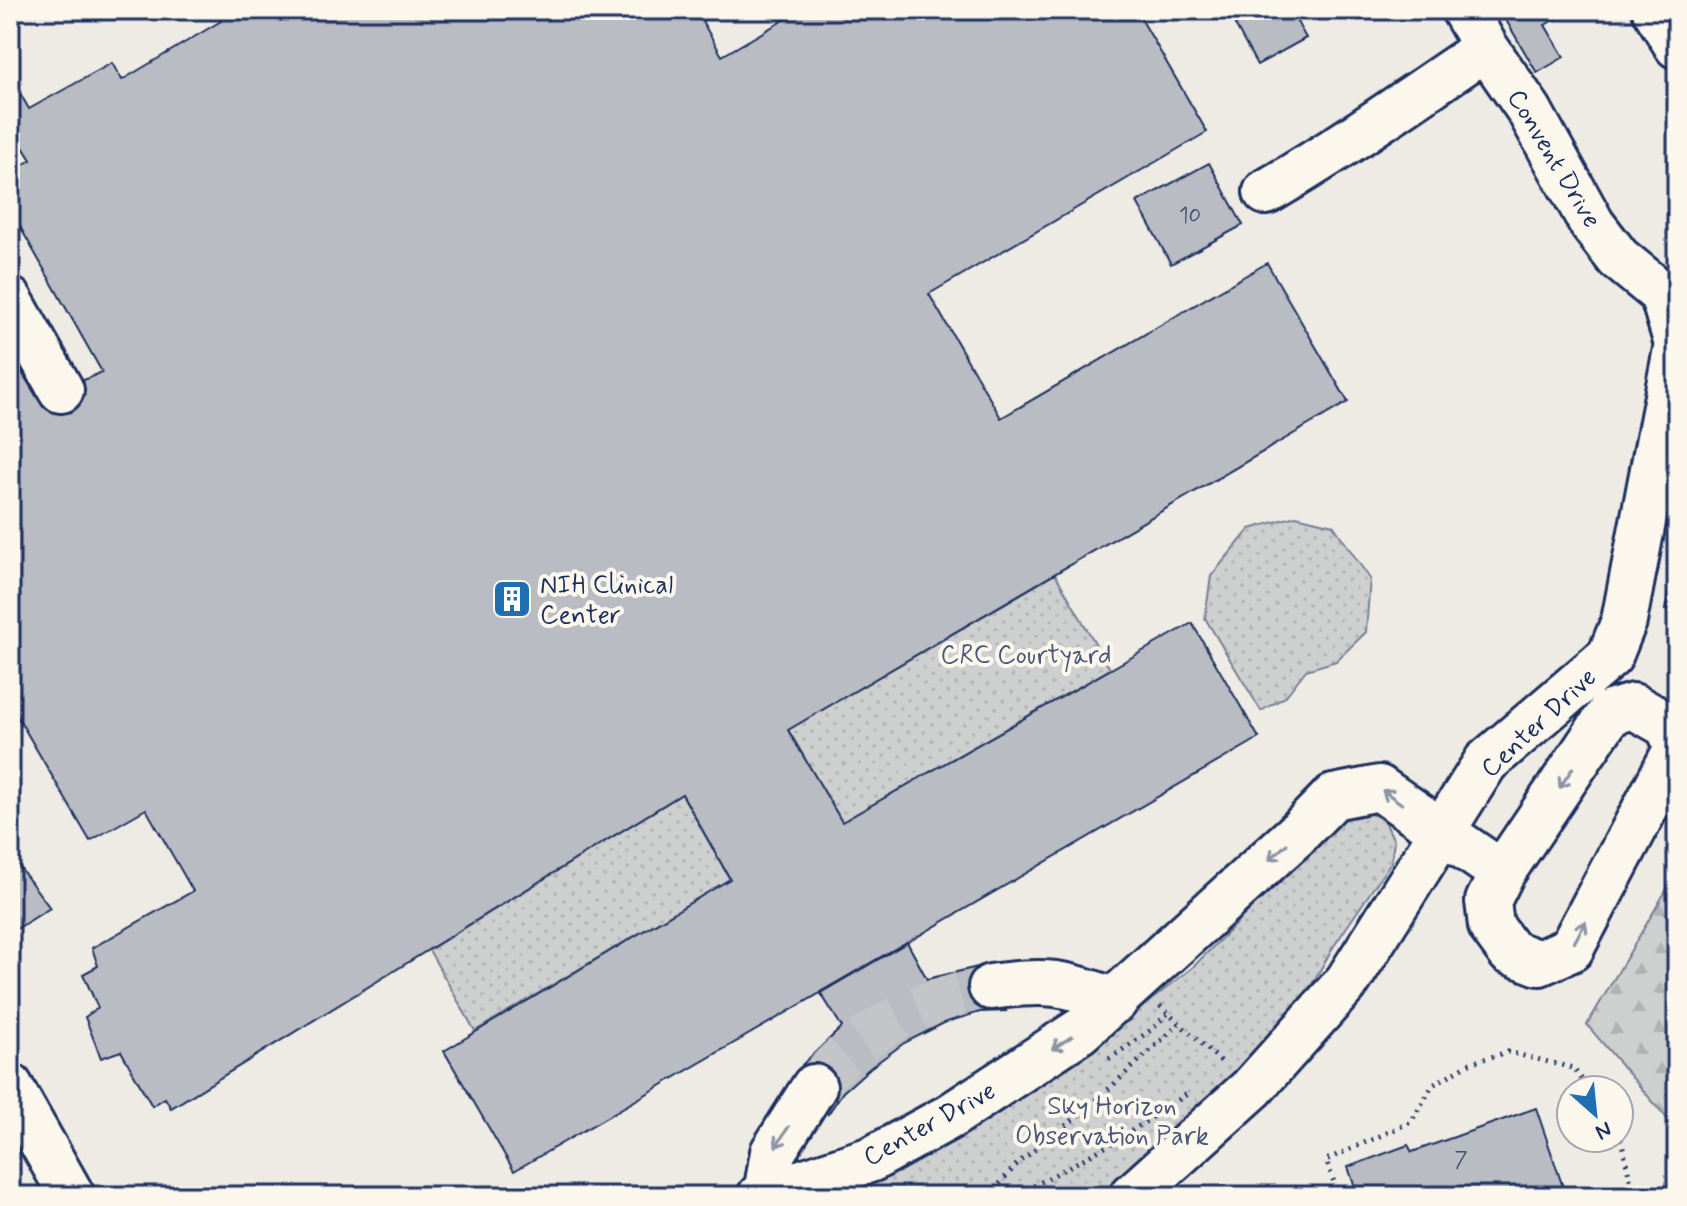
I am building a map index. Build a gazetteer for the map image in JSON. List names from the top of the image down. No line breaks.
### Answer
{"streets":{"street":["Convent Drive","Center Drive"]},"crossings":[["Convent Drive","Center Drive"]],"one_way":["Center Drive"],"parks":["CRC Courtyard","Sky Horizon Observation Park"],"places":{"building":["NIH Clinical Center"]},"house_numbers":["10","7"],"north":"bottom right"}
